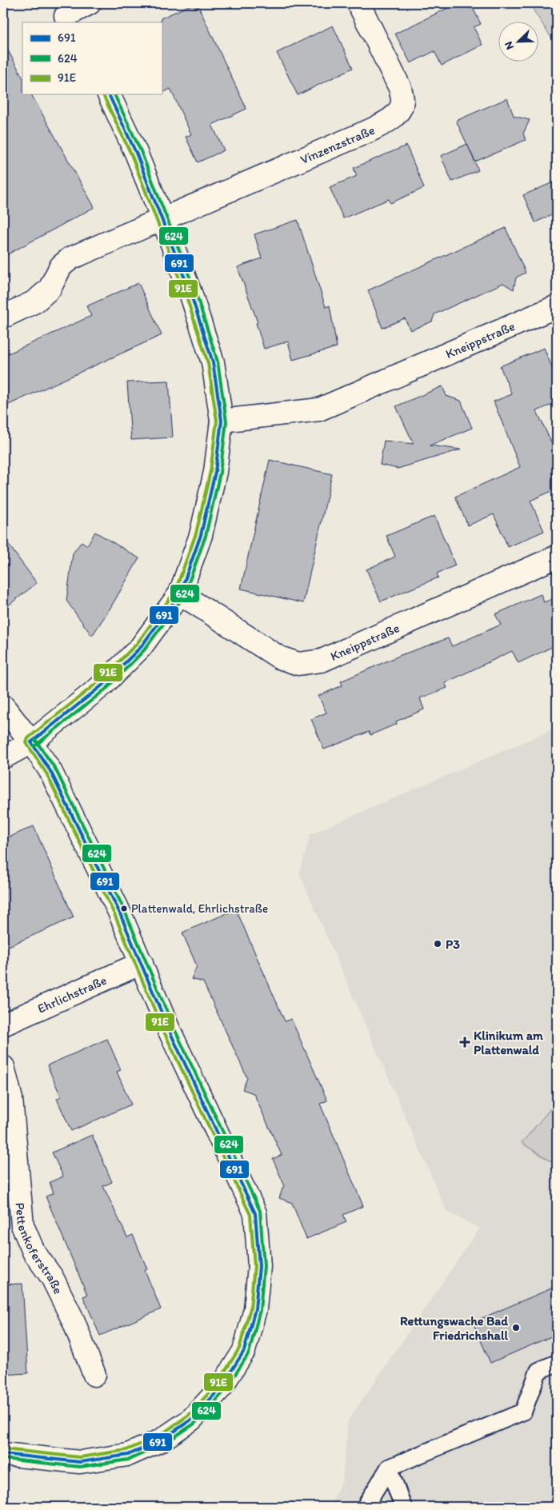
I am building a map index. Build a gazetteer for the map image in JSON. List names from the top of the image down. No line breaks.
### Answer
{"streets":{"street":["Vinzenzstraße","Kneippstraße","Ehrlichstraße","Pettenkoferstraße"]},"places":{"other":["Plattenwald, Ehrlichstraße","P3","Rettungswache Bad Friedrichshall"],"health":["Klinikum am Plattenwald"]},"lines":["transit line 691","transit line 624","transit line 91E"],"legend":["691","624","91E"],"north":"bottom left"}
